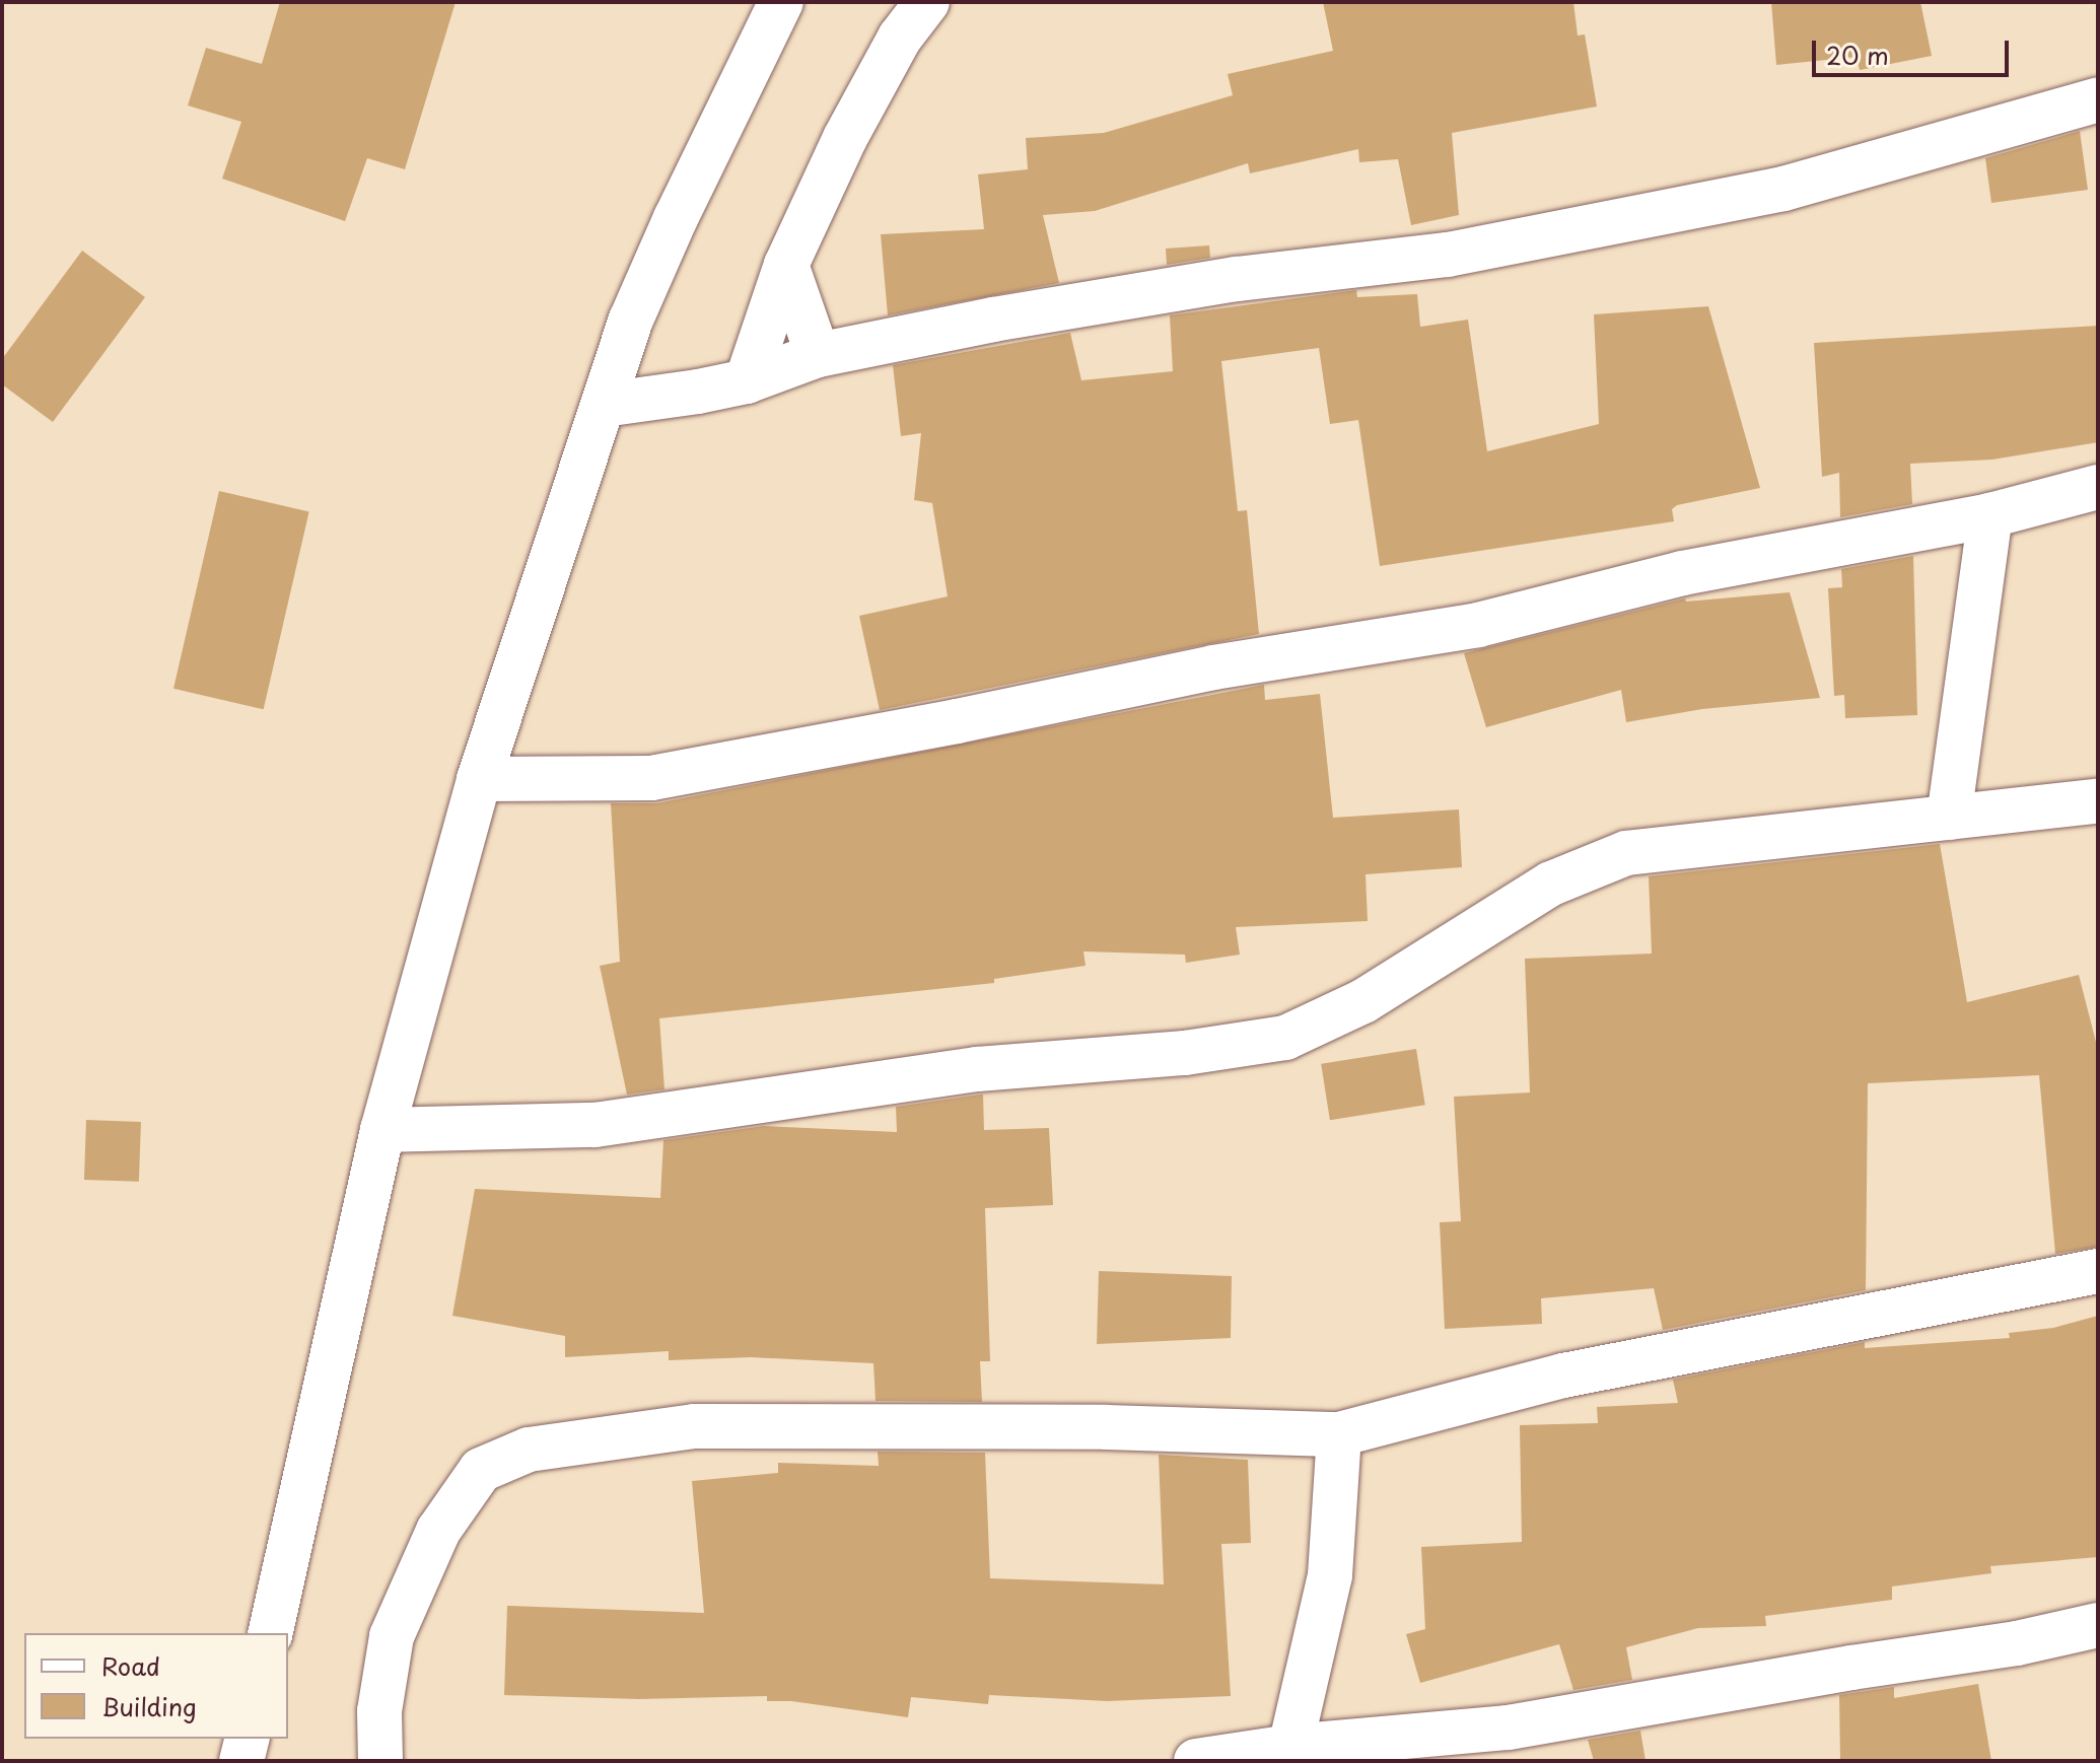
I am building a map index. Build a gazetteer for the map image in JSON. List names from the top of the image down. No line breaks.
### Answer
{"legend":["Road","Building"],"scale_bar":"20 m"}
